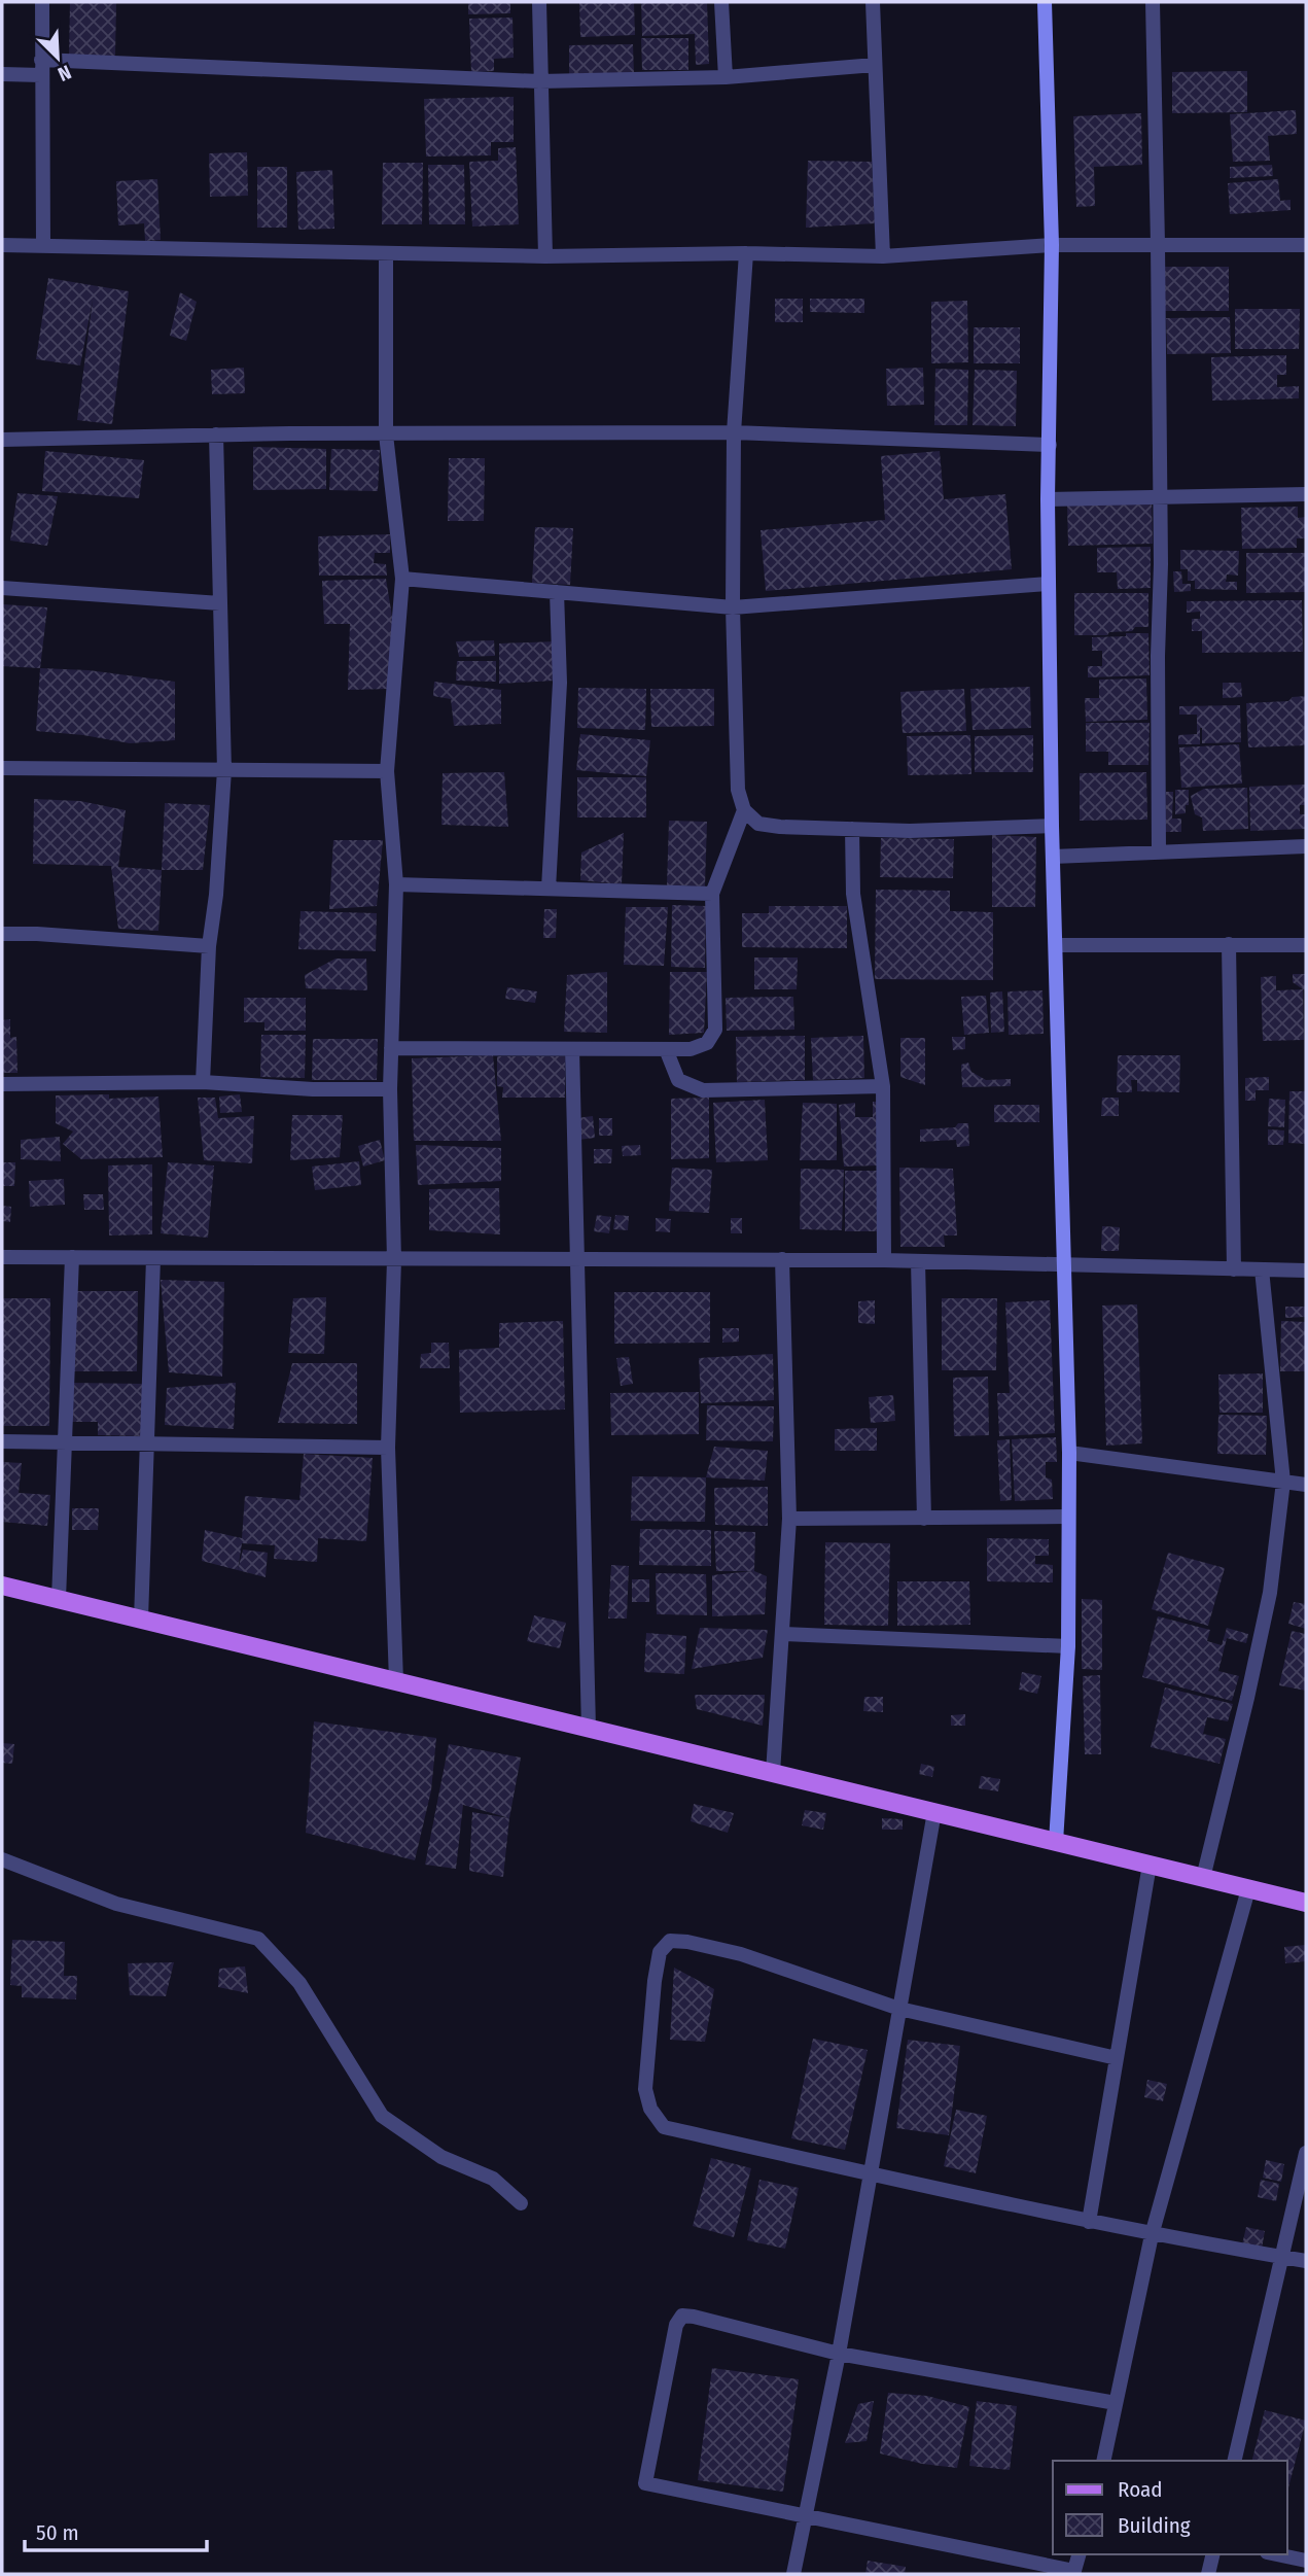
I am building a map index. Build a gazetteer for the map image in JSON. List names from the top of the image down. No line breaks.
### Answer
{"legend":["Road","Building"],"scale_bar":"50 m","north":"bottom right"}
